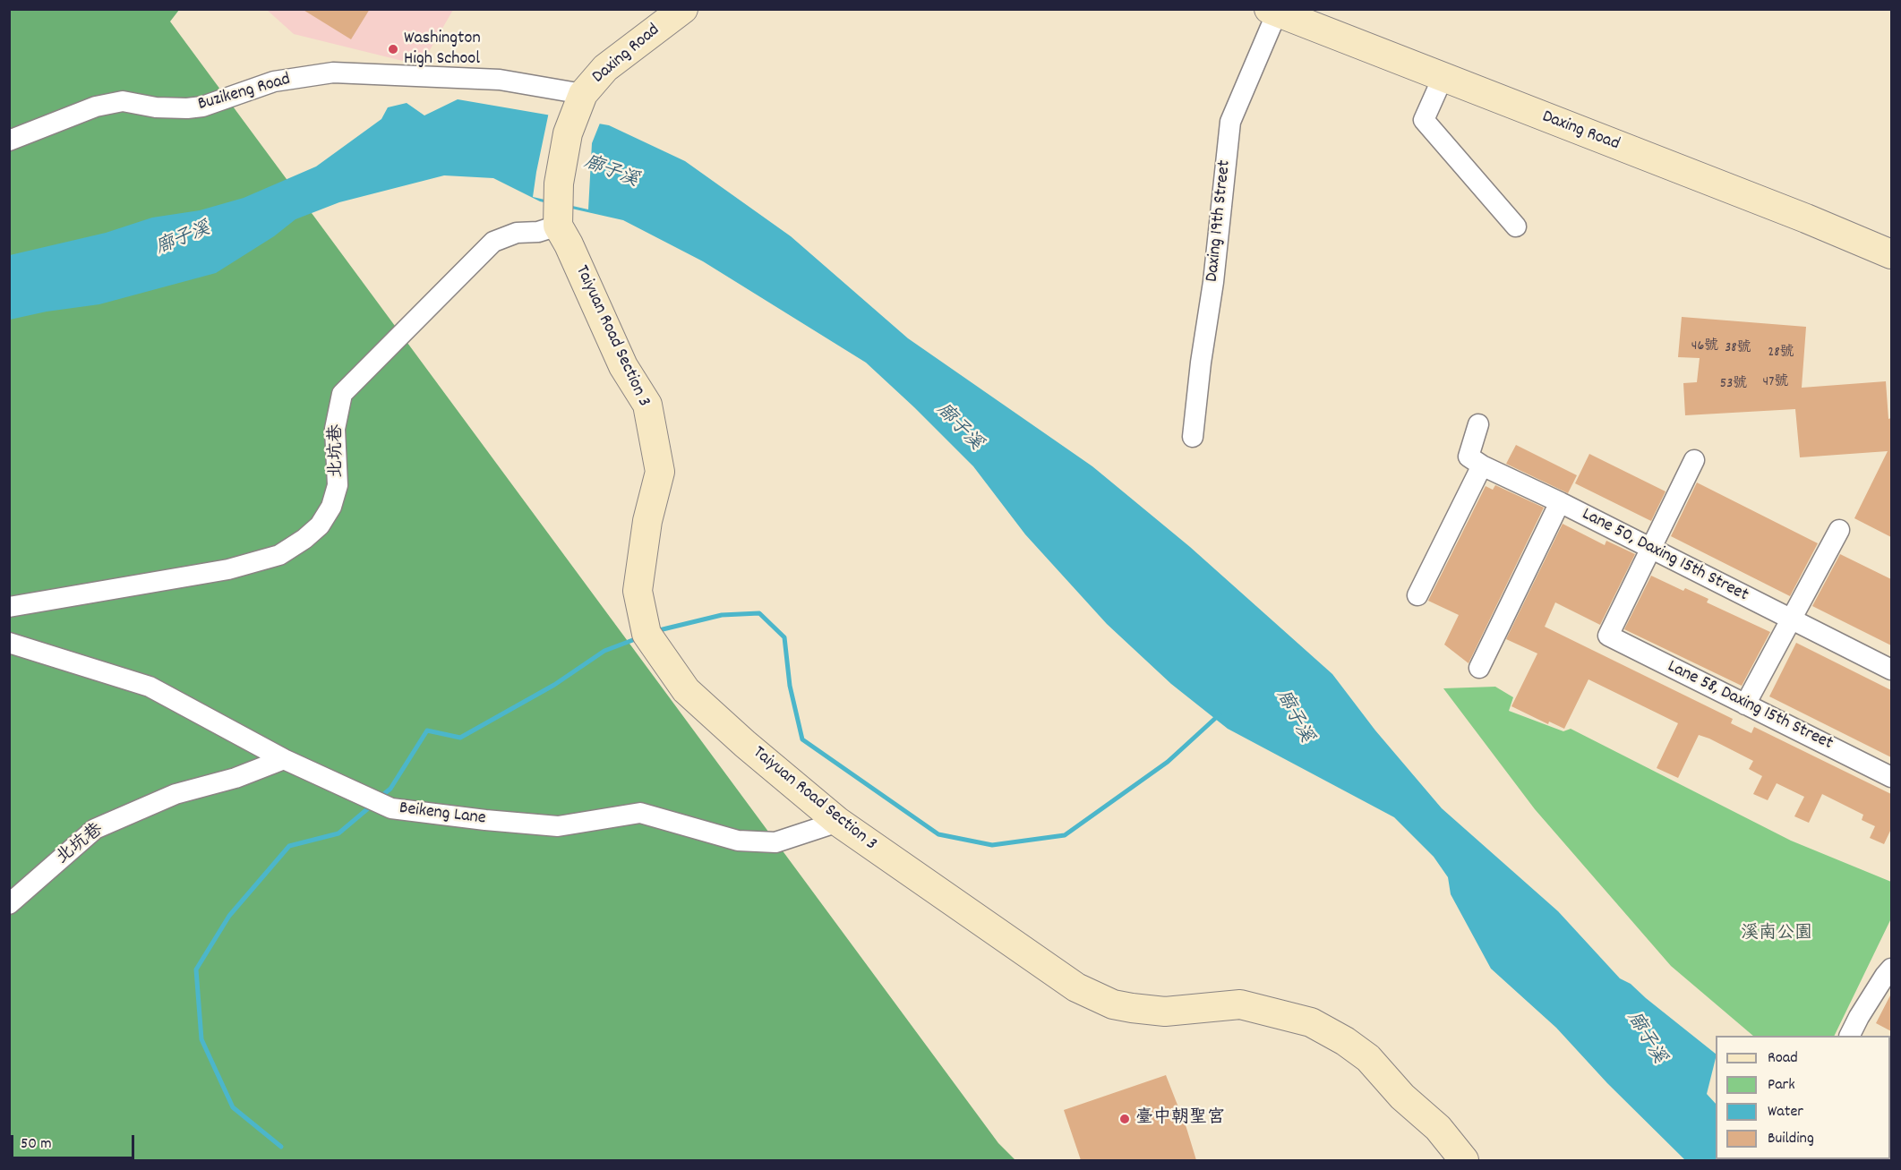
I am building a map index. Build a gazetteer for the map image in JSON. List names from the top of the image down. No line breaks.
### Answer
{"streets":{"main road":["Daxing Road","Taiyuan Road Section 3"],"street":["Buzikeng Road","Daxing 19th Street","北坑巷","Lane 50, Daxing 15th Street","Lane 58, Daxing 15th Street","Beikeng Lane"]},"crossings":[["Daxing Road","Buzikeng Road"],["Daxing Road","Daxing 19th Street"],["Daxing Road","Taiyuan Road Section 3"],["Daxing Road","北坑巷"],["Taiyuan Road Section 3","北坑巷"],["Taiyuan Road Section 3","Beikeng Lane"],["北坑巷","Beikeng Lane"],["Lane 50, Daxing 15th Street","Lane 58, Daxing 15th Street"]],"water":["廍子溪"],"parks":["溪南公園"],"places":["Washington High School","臺中朝聖宮"],"house_numbers":["46號","38號","28號","47號","53號"],"legend":["Road","Park","Water","Building"],"scale_bar":"50 m"}
